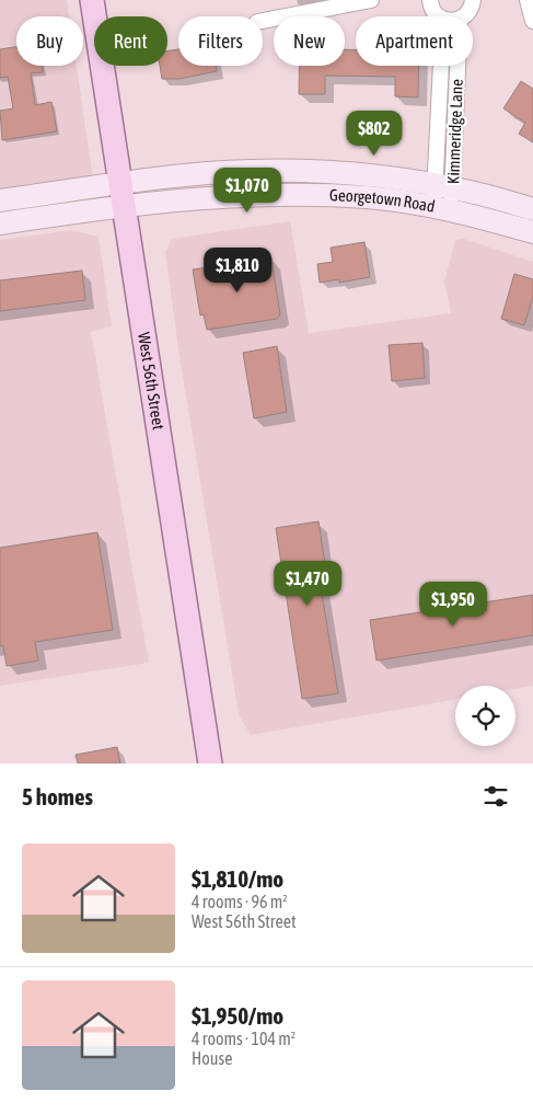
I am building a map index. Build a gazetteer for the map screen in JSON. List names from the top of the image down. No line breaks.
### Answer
{"streets":{"main road":["Georgetown Road","West 56th Street"],"street":["Kimmeridge Lane"]},"crossings":[["Kimmeridge Lane","Georgetown Road"],["Georgetown Road","West 56th Street"]],"page":{"chip":["Buy","Rent","Filters","New","Apartment"],"price":["$802","$1,070","$1,810","$1,470","$1,950"],"heading":"5 homes","list":[{"name":"$1,810/mo","note":"4 rooms · 96 m² · West 56th Street"},{"name":"$1,950/mo","note":"4 rooms · 104 m² · House"}]}}
